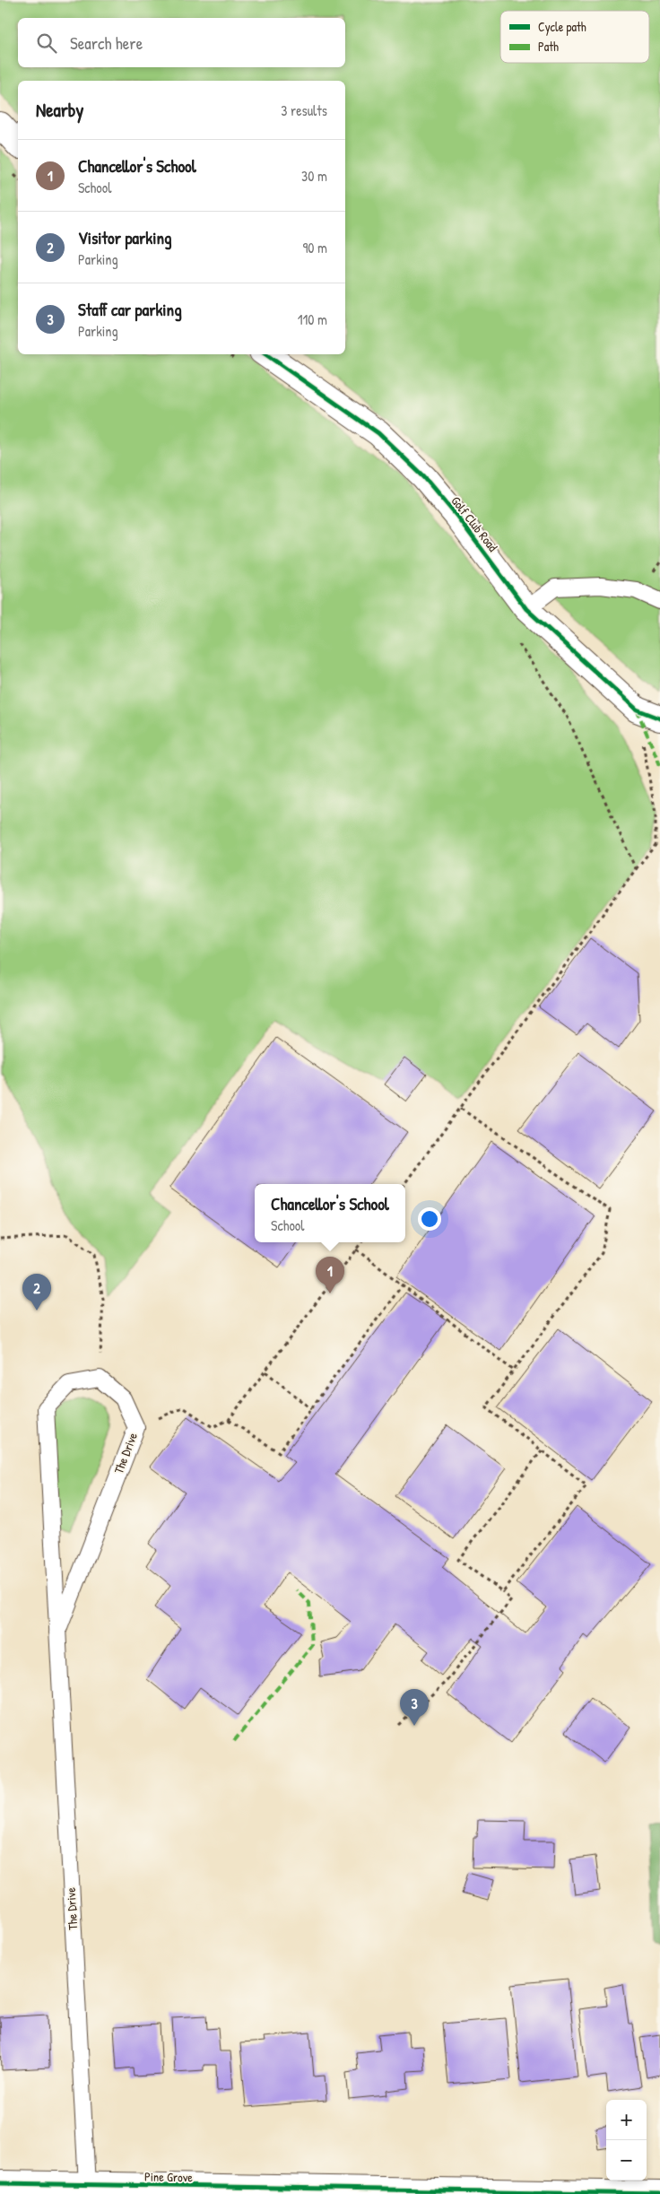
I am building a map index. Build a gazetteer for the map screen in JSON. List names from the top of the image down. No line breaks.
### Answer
{"streets":{"street":["Golf Club Road","Pine Grove"],"lane":["The Drive"]},"crossings":[["The Drive","Pine Grove"]],"legend":["Cycle path","Path"],"page":{"search":"Search here","heading":["Nearby","3 results"],"list":[{"mark":"1","name":"Chancellor's School","note":"School","value":"30 m"},{"mark":"2","name":"Visitor parking","note":"Parking","value":"90 m"},{"mark":"3","name":"Staff car parking","note":"Parking","value":"110 m"}],"popup":["Chancellor's School","School"],"pins":["1","2","3"],"map_buttons":["+","−"]}}
